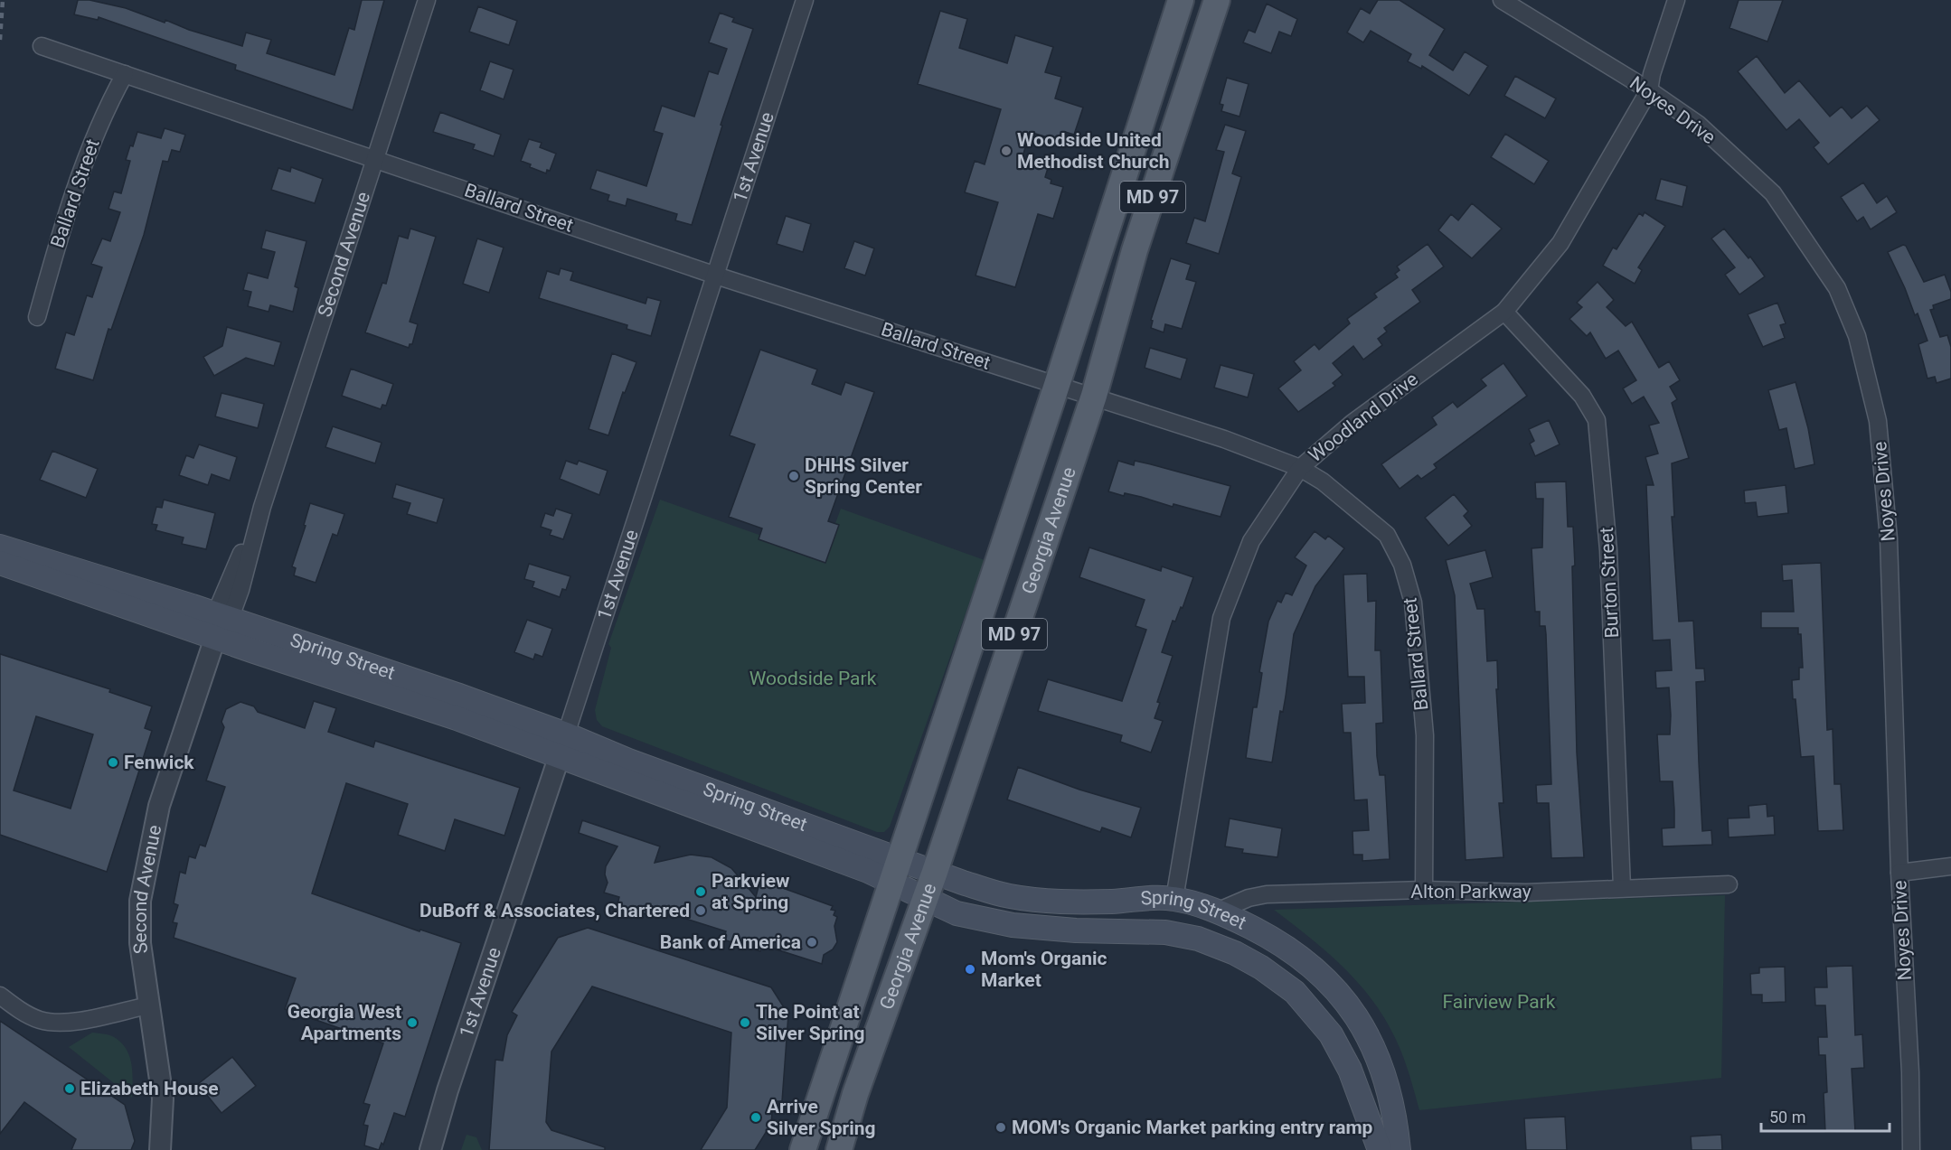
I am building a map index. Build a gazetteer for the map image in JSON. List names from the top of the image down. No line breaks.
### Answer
{"streets":{"main road":["MD 97","Georgia Avenue","Spring Street"],"street":["Noyes Drive","1st Avenue","Ballard Street","Second Avenue","Woodland Drive","Burton Street","Alton Parkway"]},"crossings":[["Noyes Drive","Woodland Drive"],["1st Avenue","Ballard Street"],["1st Avenue","Spring Street"],["Ballard Street","Second Avenue"],["Ballard Street","Woodland Drive"],["Ballard Street","Georgia Avenue"],["Ballard Street","Alton Parkway"],["Second Avenue","Spring Street"],["Woodland Drive","Burton Street"],["Woodland Drive","Spring Street"],["Georgia Avenue","Spring Street"],["Burton Street","Alton Parkway"],["Spring Street","Alton Parkway"]],"parks":["Woodside Park","Fairview Park"],"places":["Woodside United Methodist Church","DHHS Silver Spring Center","Fenwick","Parkview at Spring","DuBoff & Associates, Chartered","Bank of America","Mom's Organic Market","Georgia West Apartments","The Point at Silver Spring","Elizabeth House","Arrive Silver Spring","MOM's Organic Market parking entry ramp"],"scale_bar":"50 m"}
